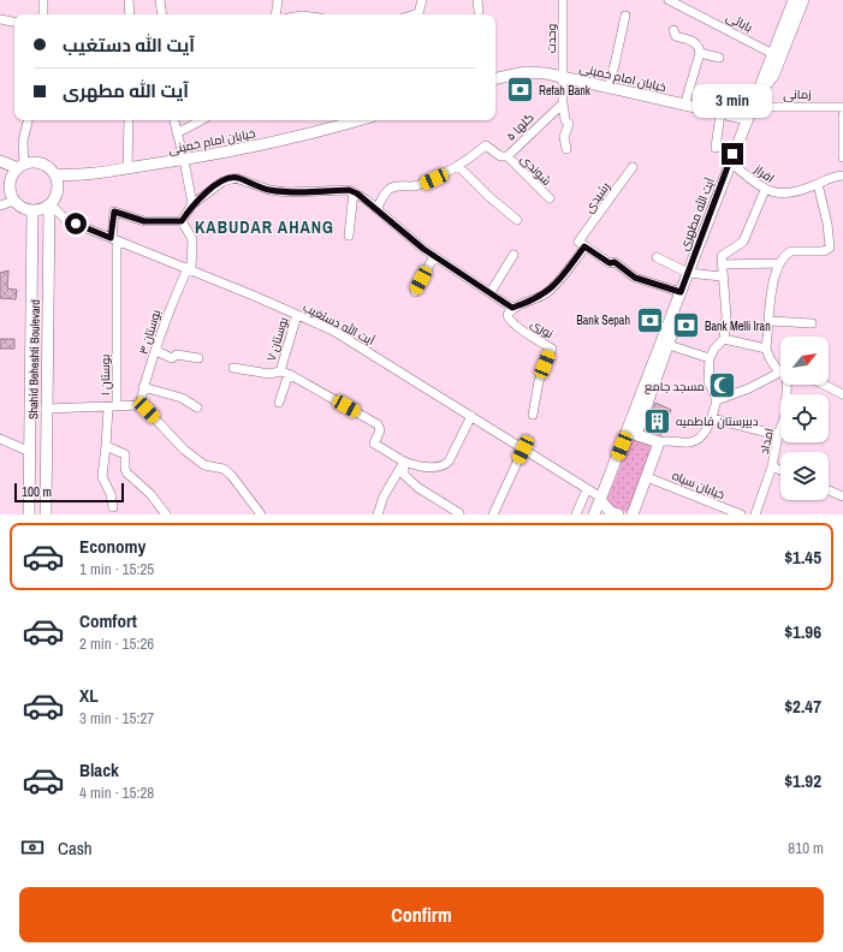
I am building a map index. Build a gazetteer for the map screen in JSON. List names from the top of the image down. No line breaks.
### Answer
{"streets":{"main road":["خیابان امام خمینی","آیت الله مطهری","Shahid Beheshti Boulevard"],"street":["بابائی","وحدت","زمانی","گلها ۵","شوندی","افراز","رشیدی","آیت الله دستغیب","نوری","بوستان ۳","بوستان ۷","بوستان ۱","امداد","خیابان سپاه"]},"crossings":[["بابائی","آیت الله مطهری"],["وحدت","خیابان امام خمینی"],["خیابان امام خمینی","آیت الله مطهری"],["خیابان امام خمینی","آیت الله دستغیب"],["خیابان امام خمینی","Shahid Beheshti Boulevard"],["زمانی","آیت الله مطهری"],["گلها ۵","شوندی"],["افراز","آیت الله مطهری"],["رشیدی","نوری"],["آیت الله دستغیب","بوستان ۳"],["آیت الله دستغیب","بوستان ۷"],["آیت الله دستغیب","Shahid Beheshti Boulevard"],["آیت الله دستغیب","بوستان ۱"],["بوستان ۳","بوستان ۱"]],"districts":["KABUDAR AHANG"],"places":{"bank":["Refah Bank","Bank Sepah","Bank Melli Iran"],"mosque":["مسجد جامع"],"building":["دبیرستان فاطمیه"]},"scale_bar":"100 m","north":"top right","page":{"banner":["آیت الله دستغیب","آیت الله مطهری"],"bubble":"3 min","scale":"100 m","list":[{"name":"Economy","note":"1 min · 15:25","value":"$1.45"},{"name":"Comfort","note":"2 min · 15:26","value":"$1.96"},{"name":"XL","note":"3 min · 15:27","value":"$2.47"},{"name":"Black","note":"4 min · 15:28","value":"$1.92"}],"pay":["Cash","810 m"],"buttons":"Confirm"}}
